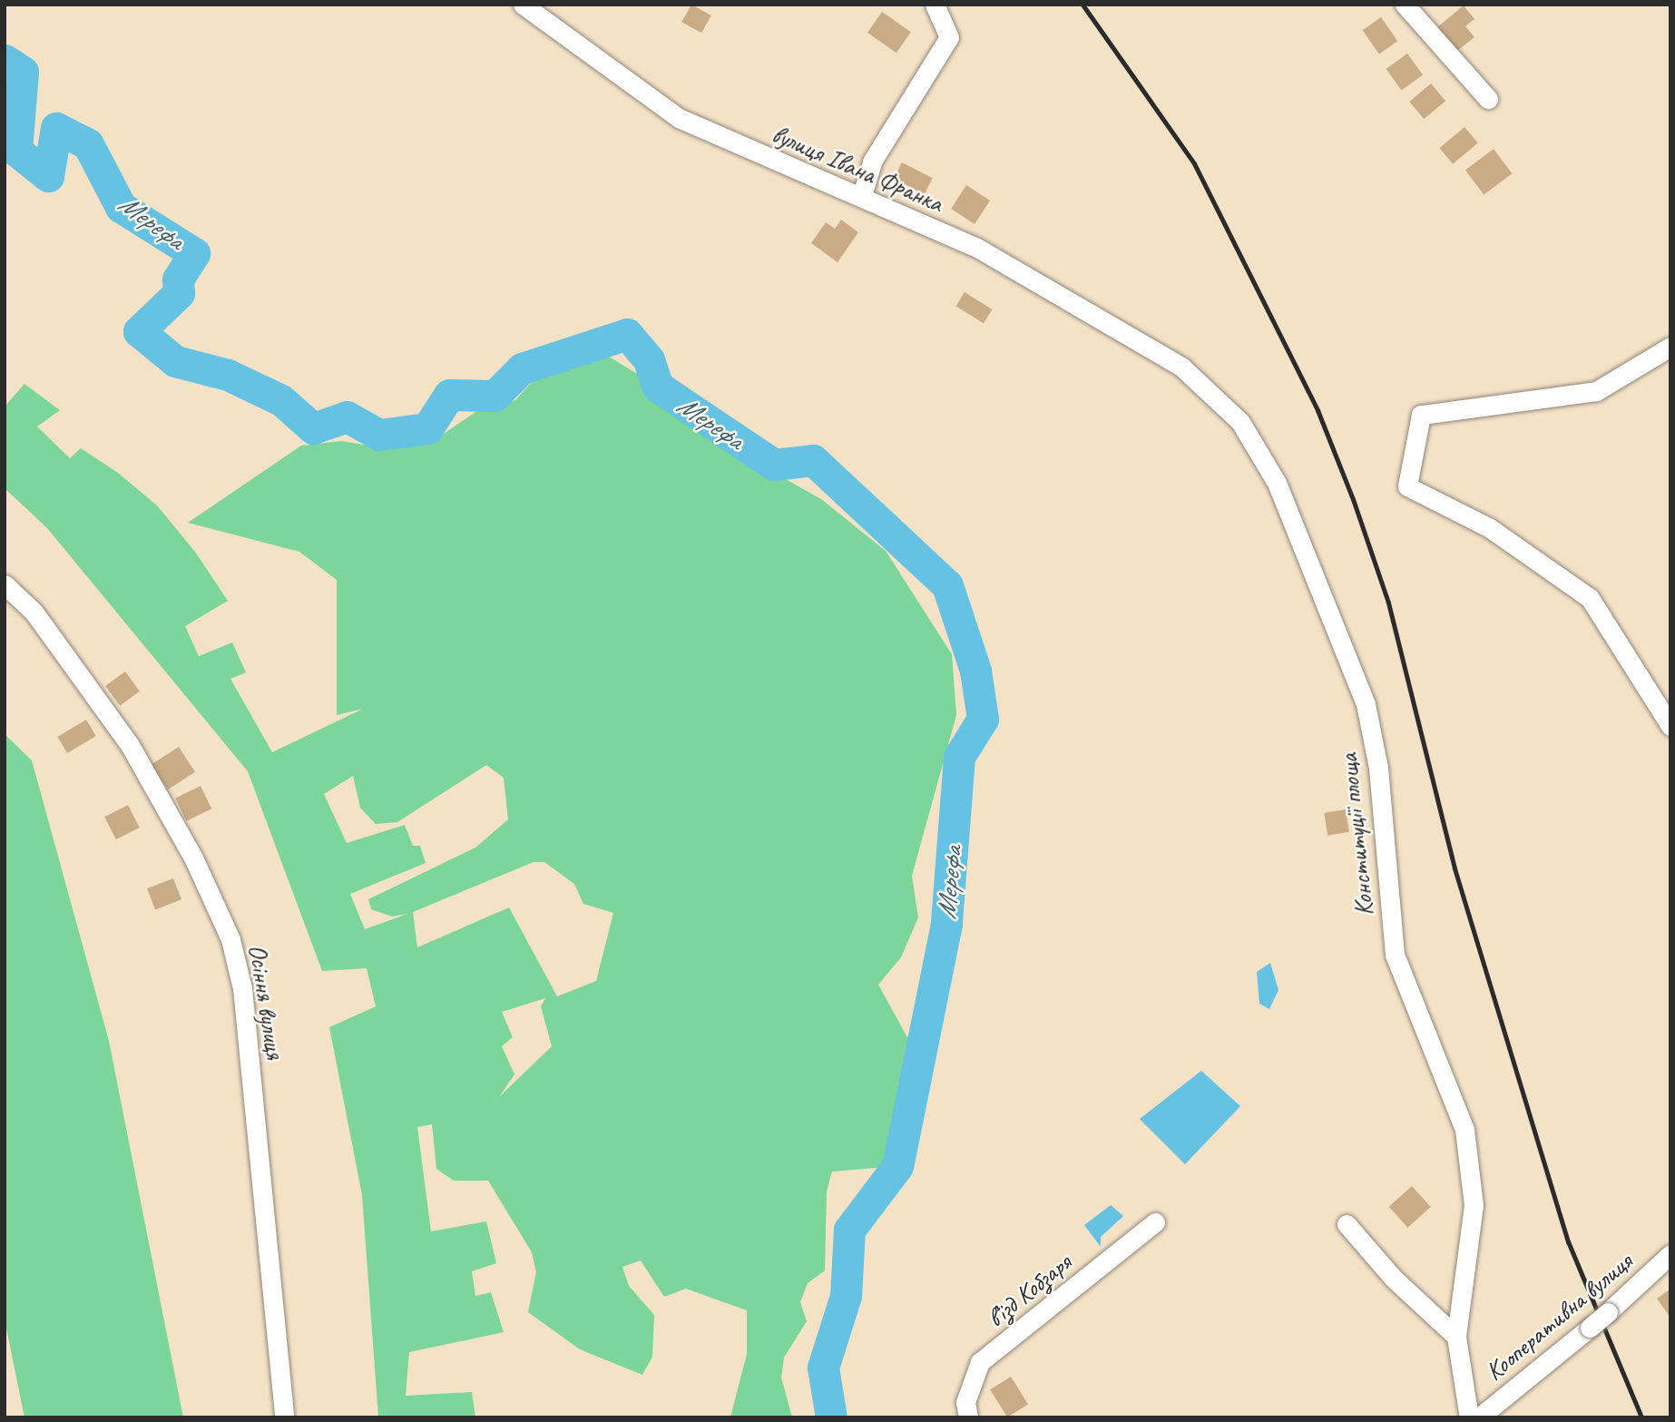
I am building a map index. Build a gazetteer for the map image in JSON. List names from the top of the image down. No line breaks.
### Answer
{"streets":{"street":["вулиця Івана Франка","Конституції площа","Осіння вулиця","в’їзд Кобзаря","Кооперативна вулиця"]},"crossings":[["вулиця Івана Франка","Конституції площа"]],"water":["Мерефа"]}
